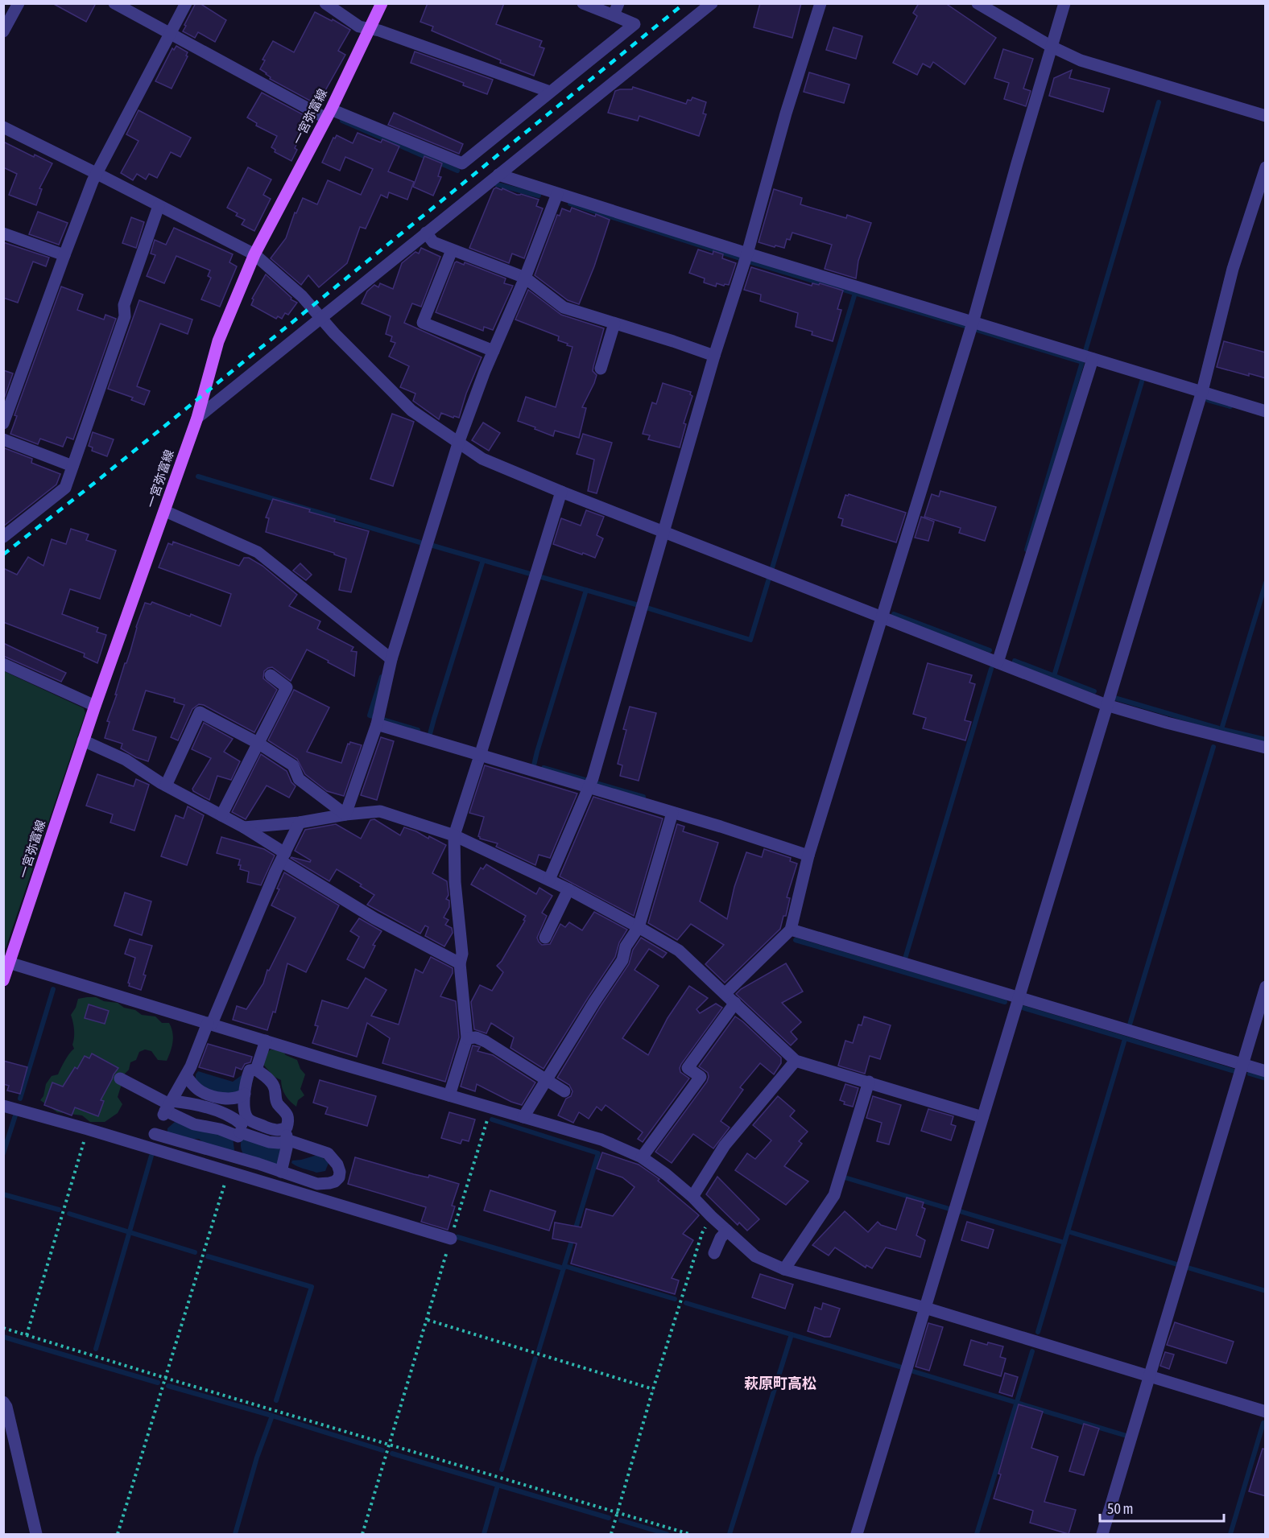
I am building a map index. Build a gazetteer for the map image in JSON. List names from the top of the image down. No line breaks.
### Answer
{"streets":{"main road":["一宮弥富線"]},"districts":["萩原町高松"],"scale_bar":"50 m"}
